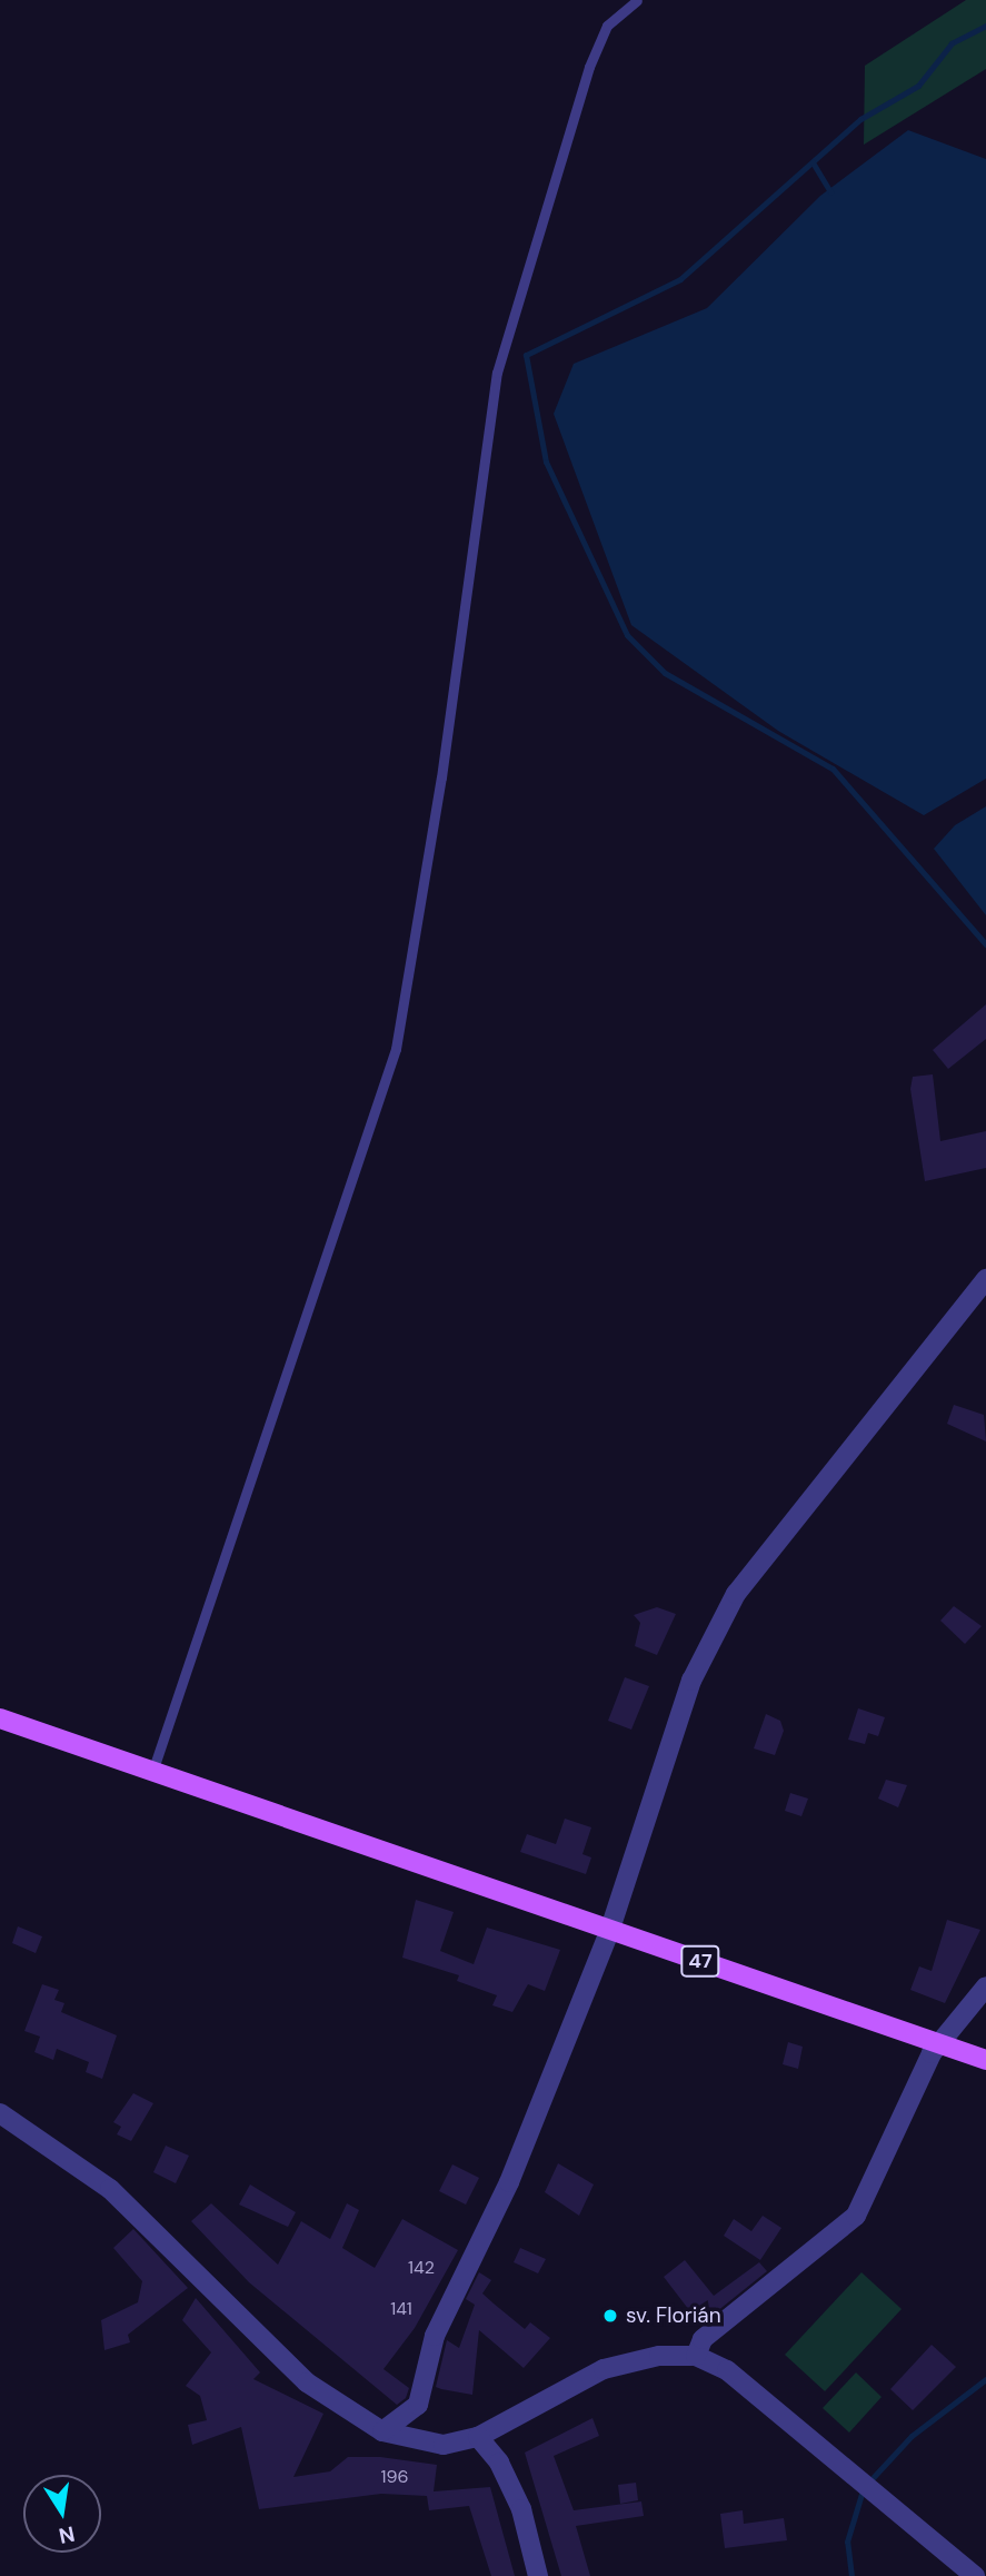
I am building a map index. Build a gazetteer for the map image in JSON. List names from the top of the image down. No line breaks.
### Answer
{"streets":{"main road":["47"]},"places":["sv. Florián"],"house_numbers":["142","141","196"],"north":"bottom"}
